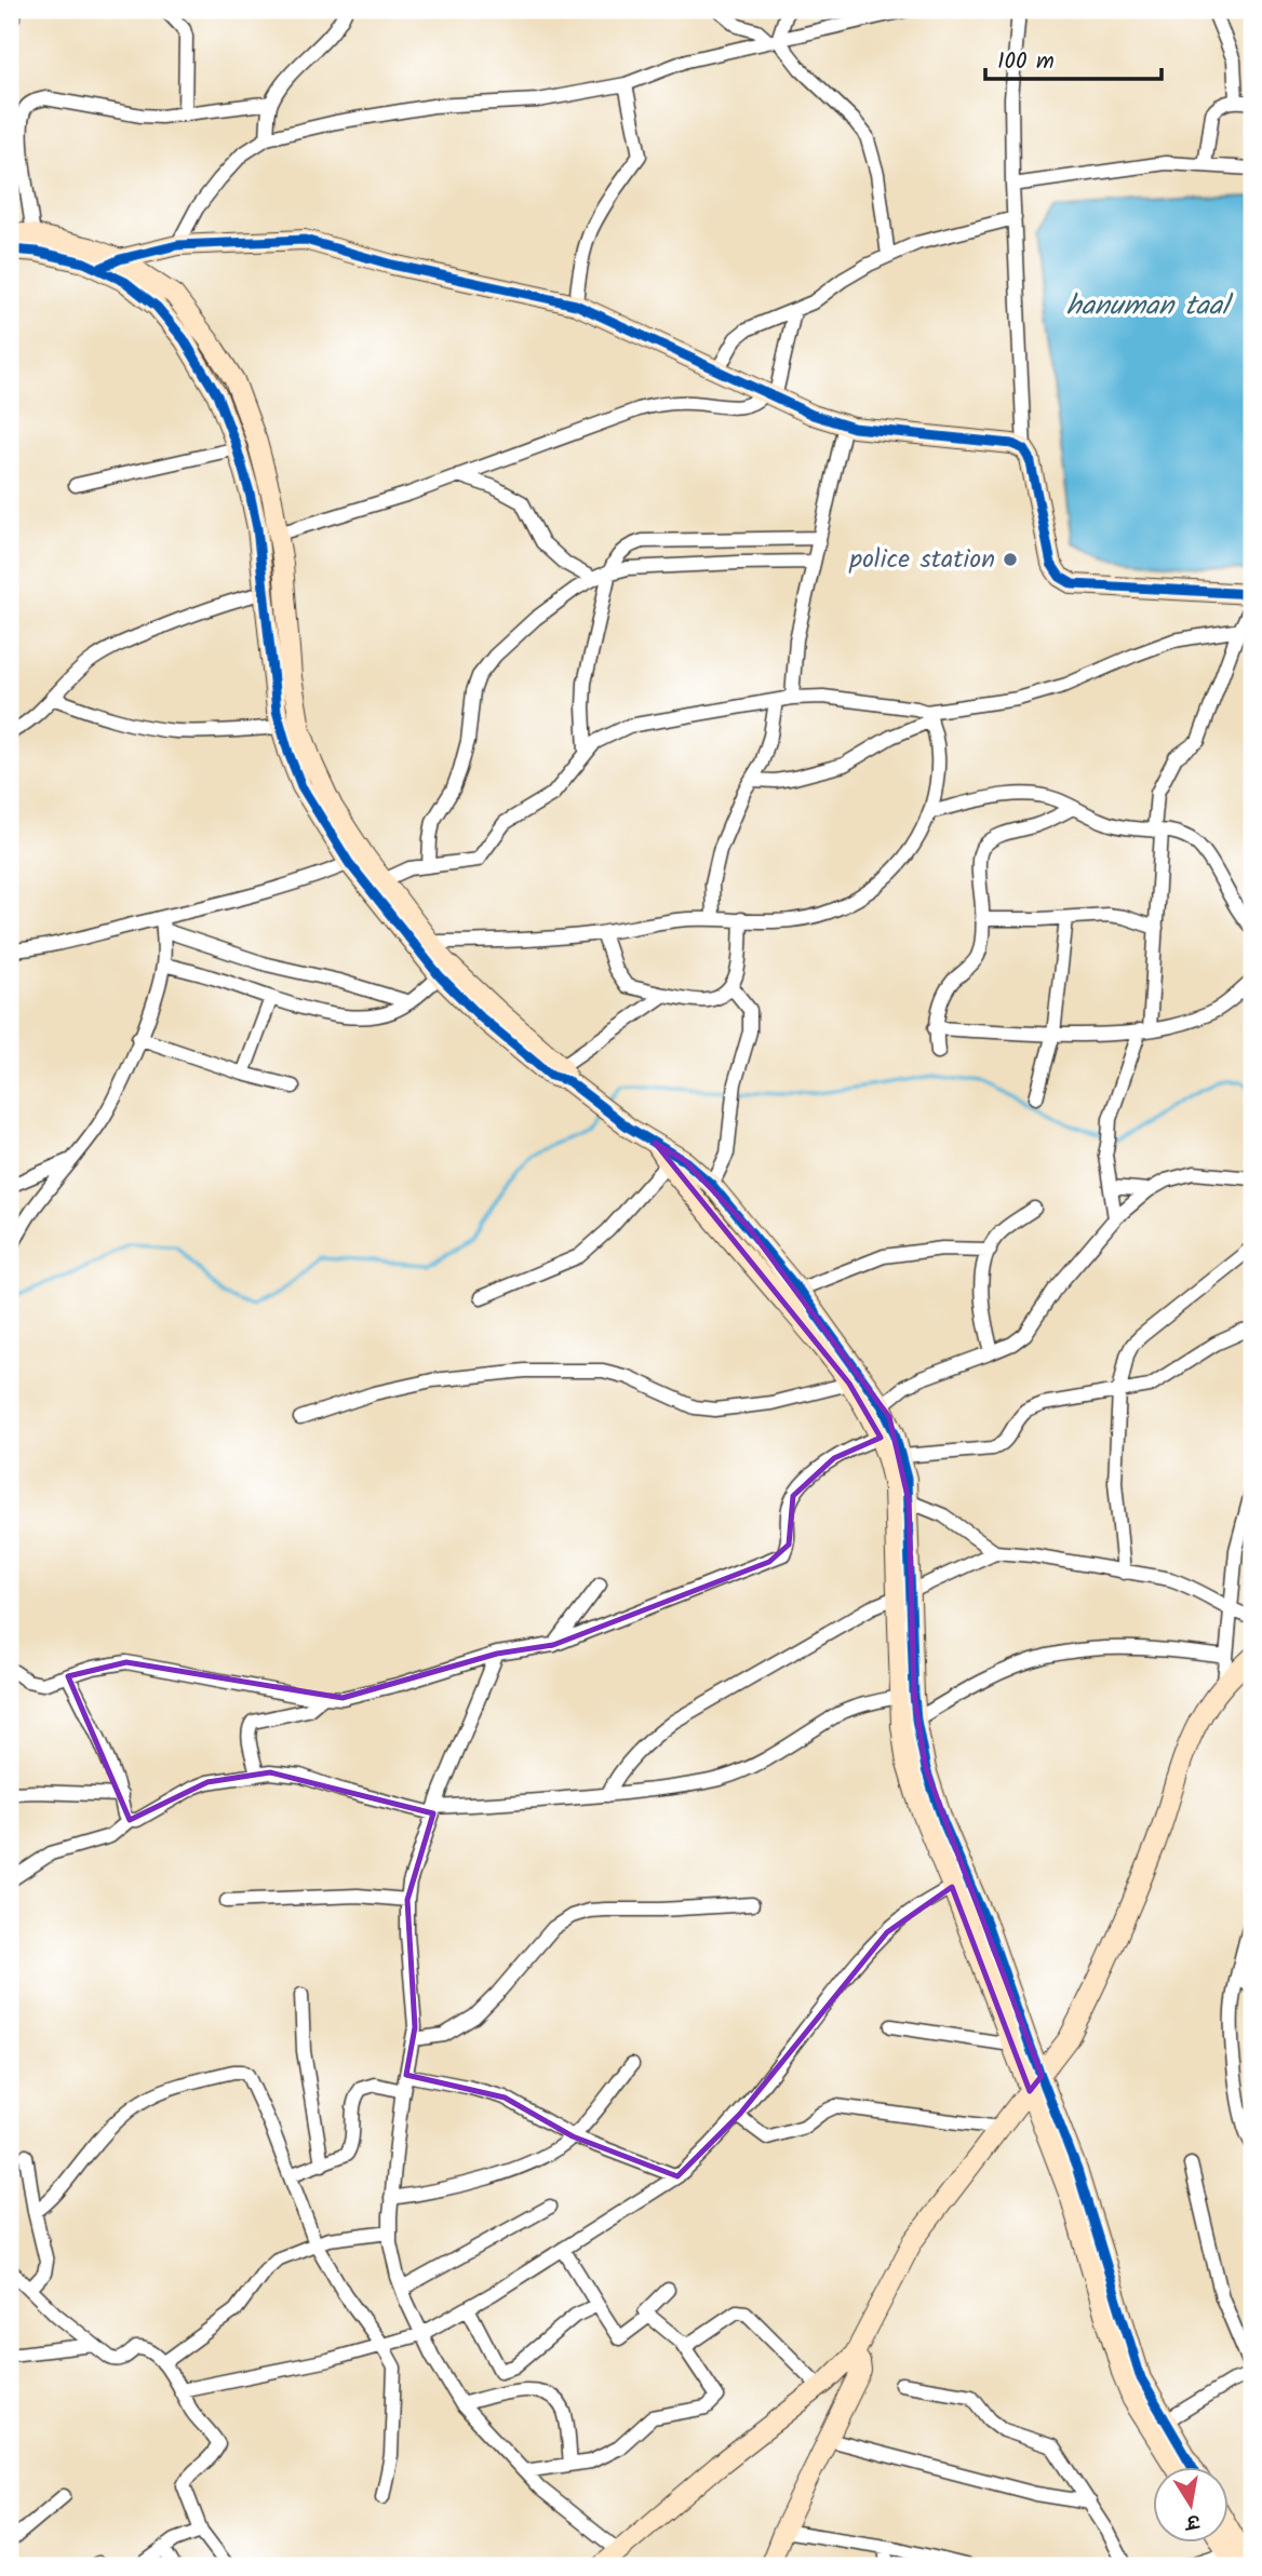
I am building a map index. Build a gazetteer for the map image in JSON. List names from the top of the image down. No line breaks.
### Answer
{"water":["hanuman taal"],"places":["police station"],"scale_bar":"100 m","north":"bottom"}
